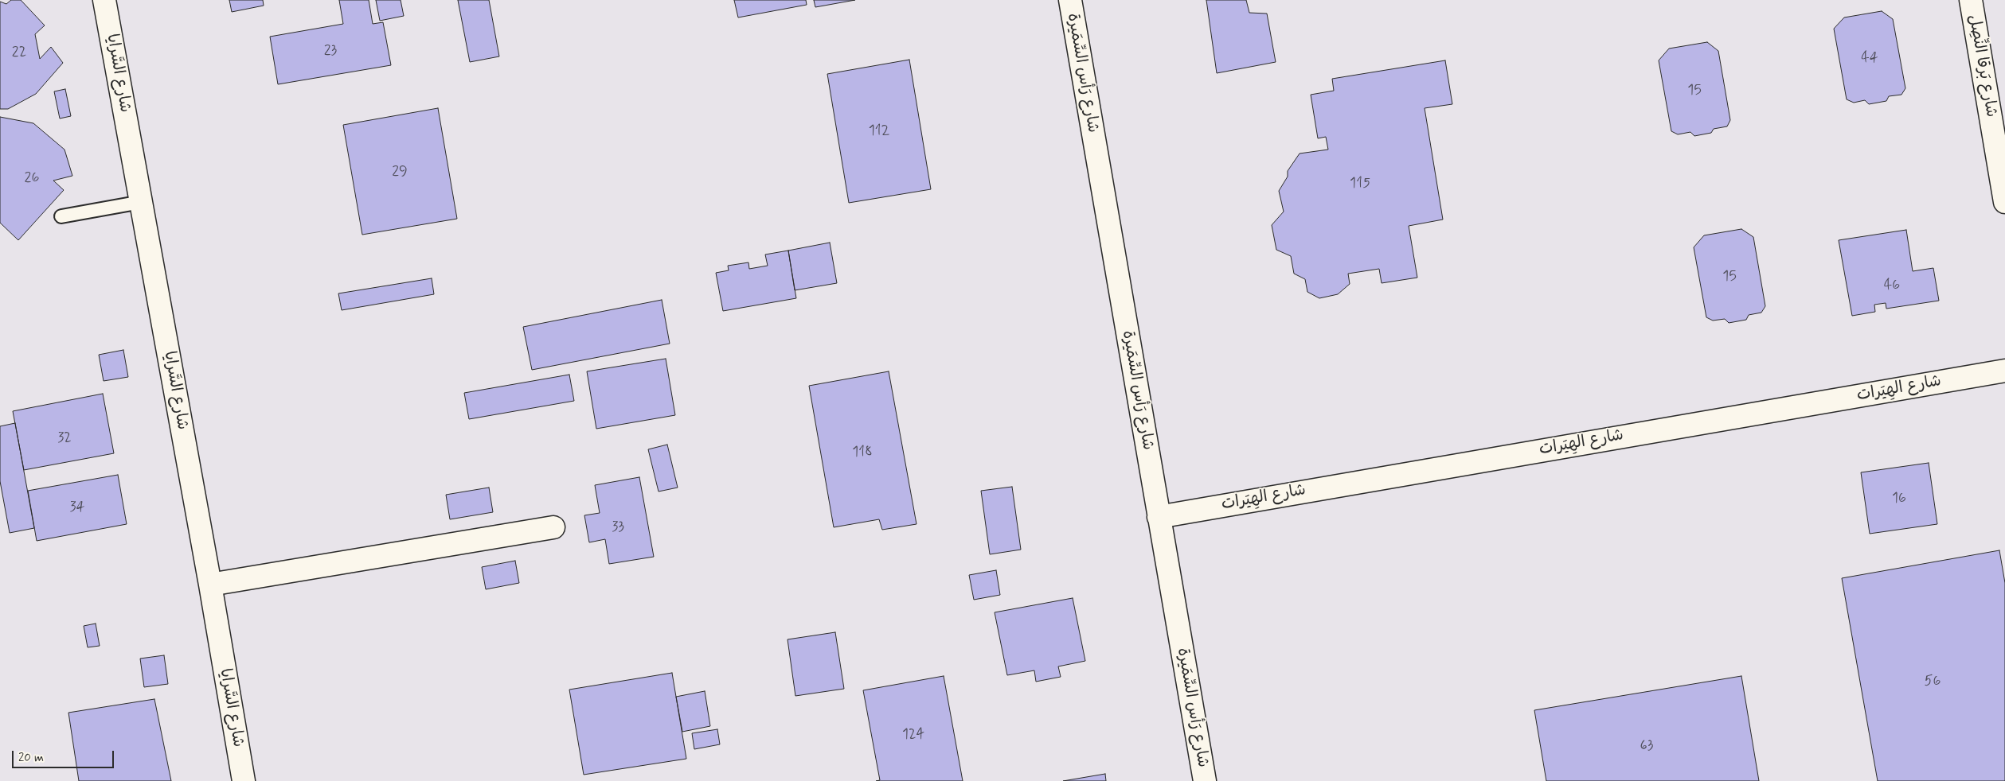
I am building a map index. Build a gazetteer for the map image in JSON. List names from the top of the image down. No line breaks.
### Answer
{"streets":{"street":["شارع بَرقا النِّصِل","شارع السَّرايا","شارع رَأس السِّمَيرة","شارع الهِيَرات"]},"crossings":[["شارع رَأس السِّمَيرة","شارع الهِيَرات"]],"house_numbers":["23","22","44","15","112","29","26","115","15","46","32","118","16","34","33","56","124","63"],"scale_bar":"20 m"}
